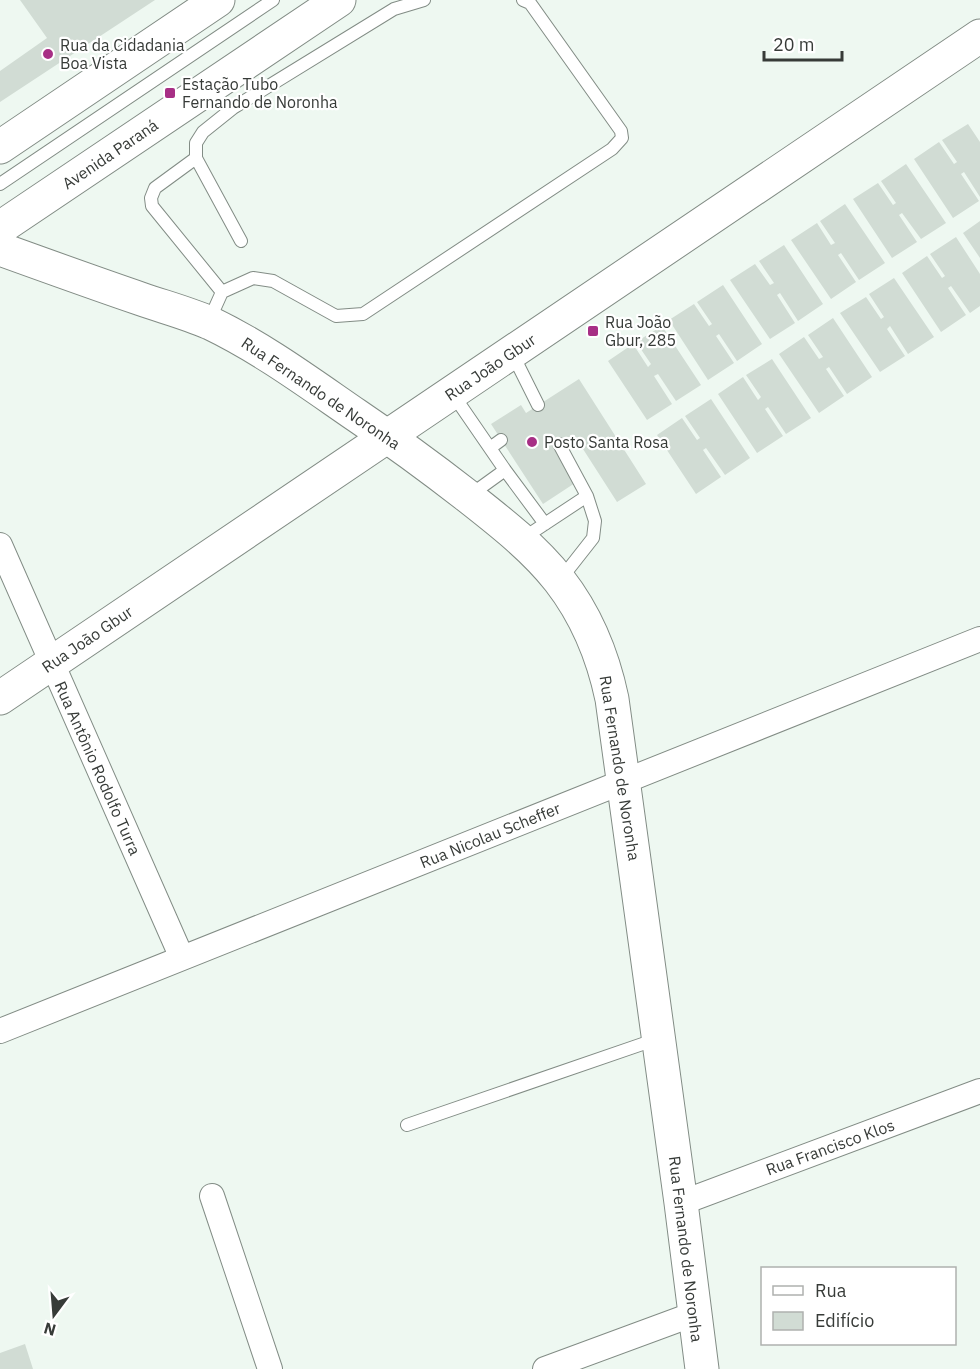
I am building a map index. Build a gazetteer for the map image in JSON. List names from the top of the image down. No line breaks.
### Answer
{"streets":{"main road":["Avenida Paraná","Rua João Gbur","Rua Fernando de Noronha"],"street":["Rua Antônio Rodolfo Turra","Rua Nicolau Scheffer","Rua Francisco Klos"]},"crossings":[["Rua João Gbur","Rua Fernando de Noronha"],["Rua João Gbur","Rua Antônio Rodolfo Turra"],["Rua Fernando de Noronha","Rua Nicolau Scheffer"],["Rua Fernando de Noronha","Rua Francisco Klos"],["Rua Antônio Rodolfo Turra","Rua Nicolau Scheffer"]],"places":{"other":["Rua da Cidadania Boa Vista","Posto Santa Rosa"],"transit":["Estação Tubo Fernando de Noronha","Rua João Gbur, 285"]},"legend":["Rua","Edifício"],"scale_bar":"20 m","north":"bottom"}
